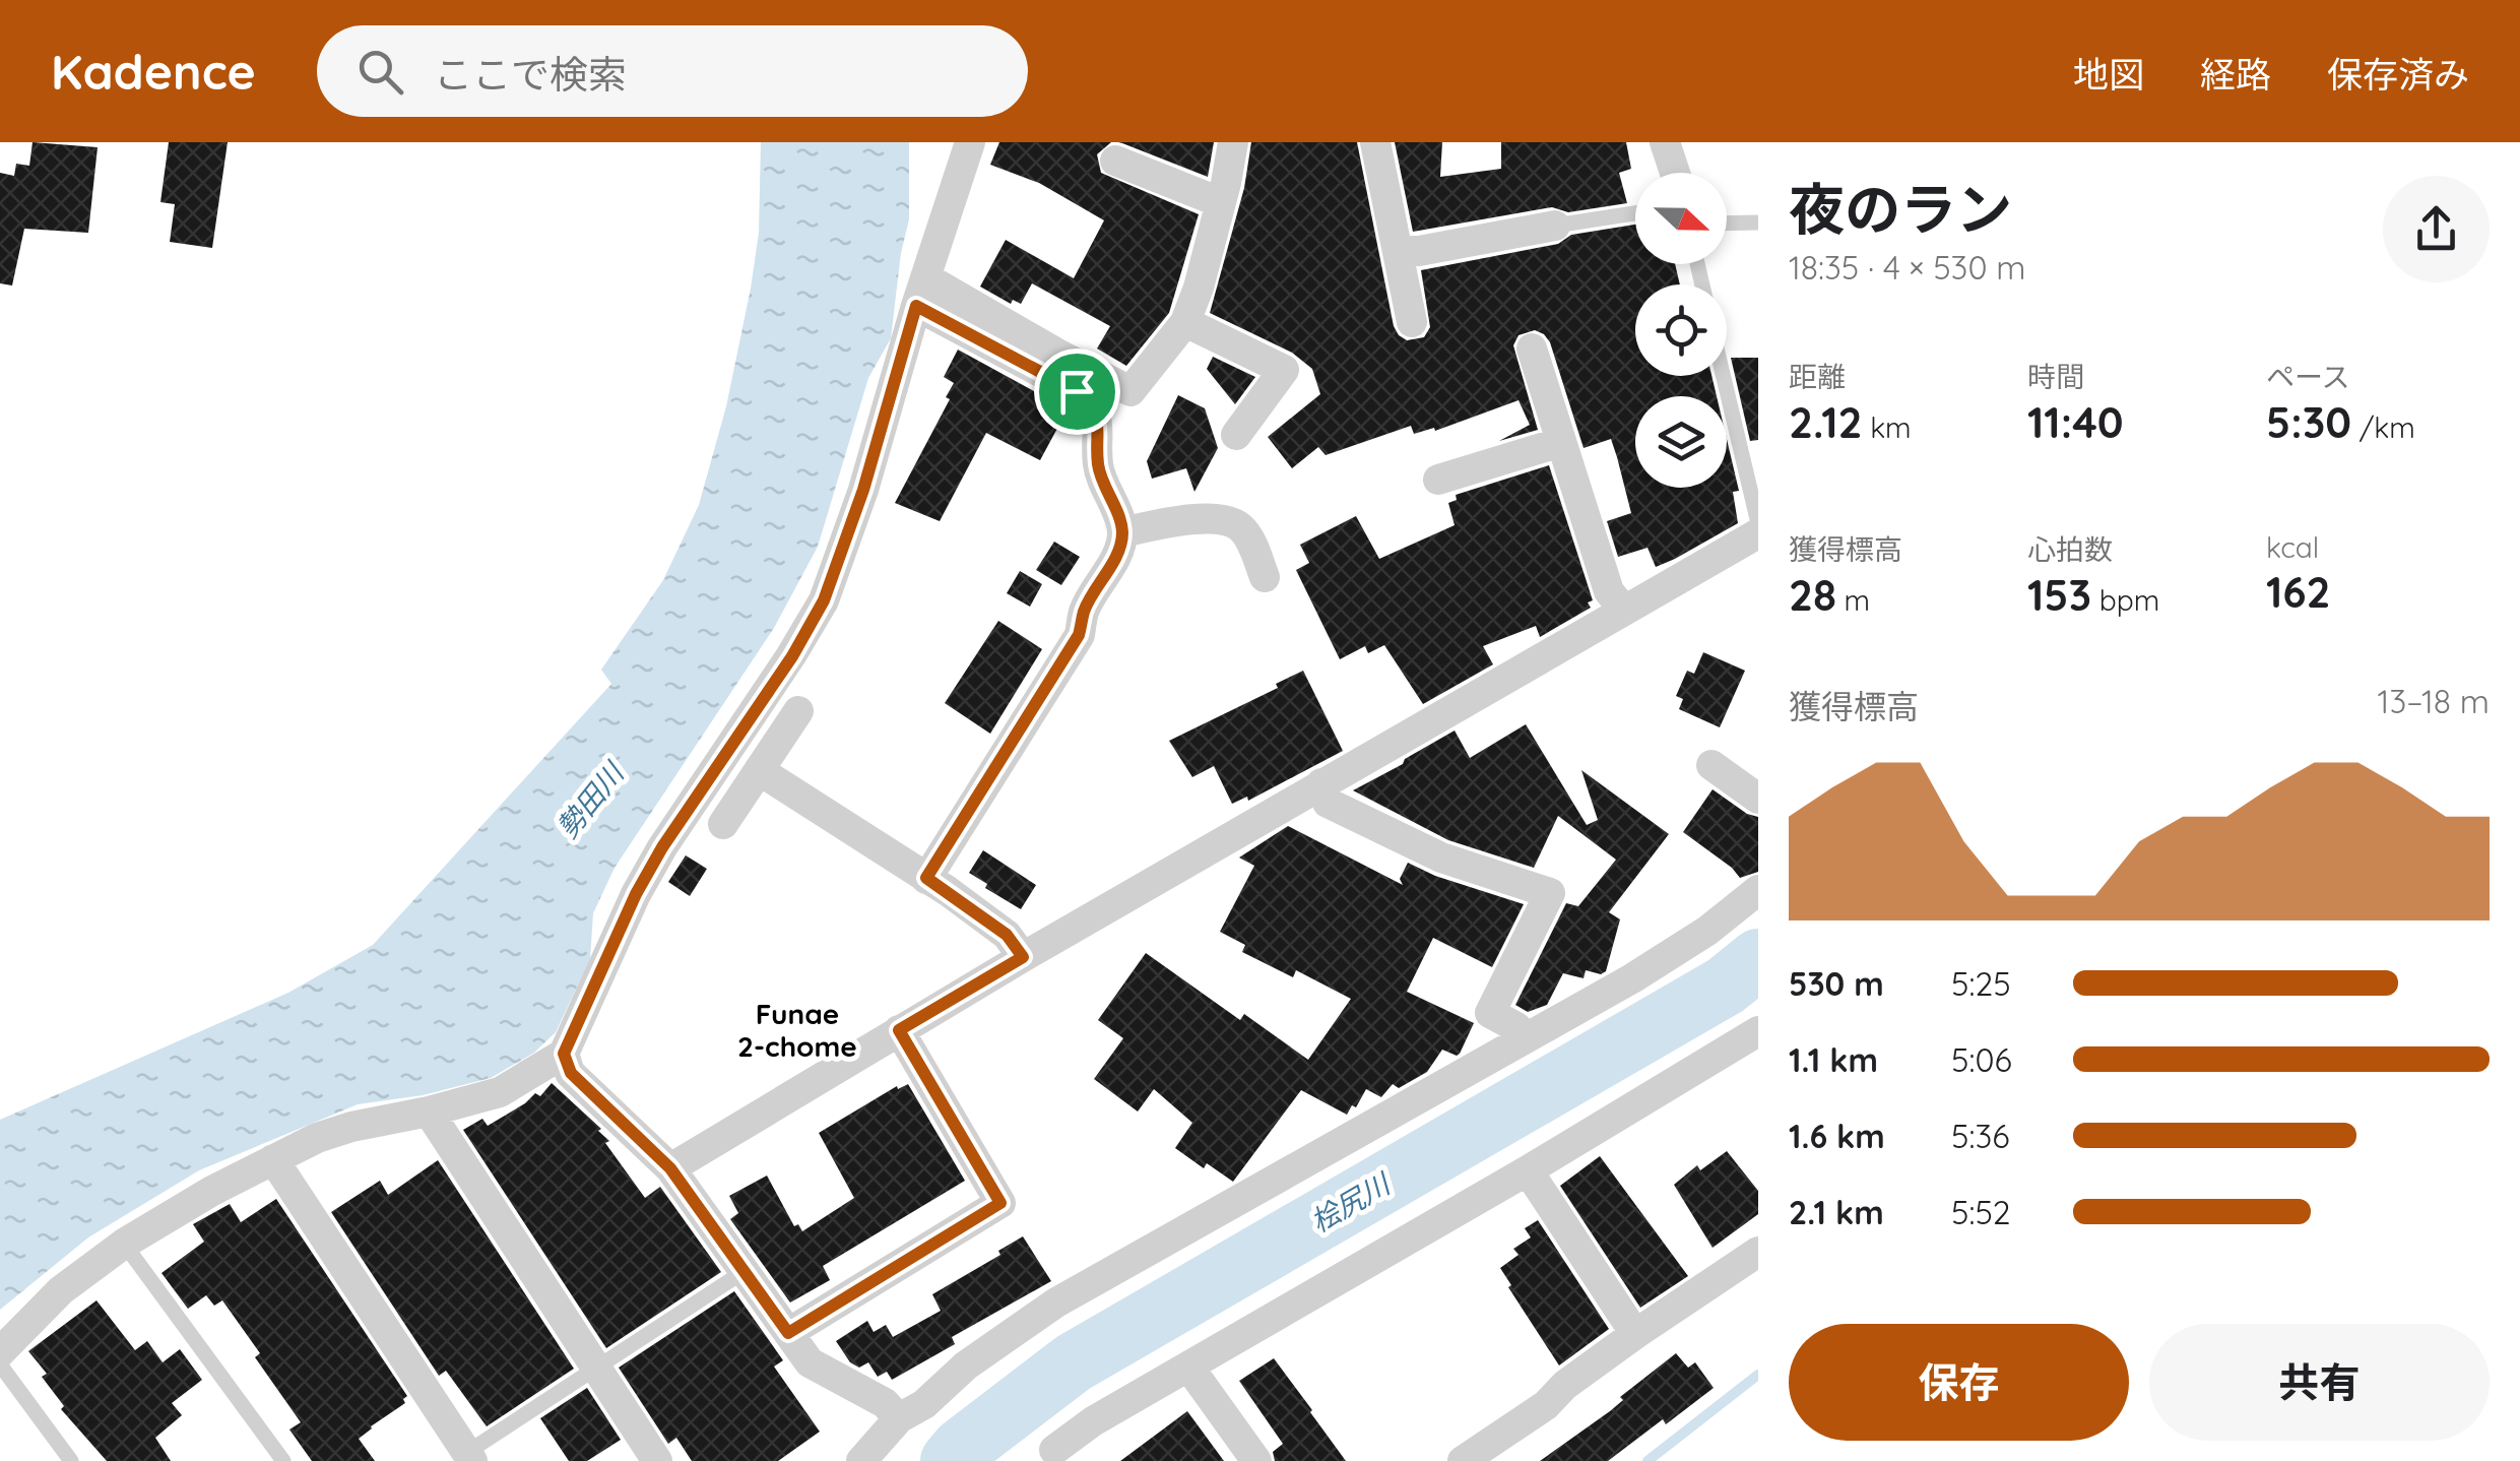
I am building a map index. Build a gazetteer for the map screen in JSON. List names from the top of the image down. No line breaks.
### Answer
{"districts":["Funae 2-chome"],"water":["勢田川","桧尻川"],"north":"right","page":{"header":"Kadence","search":"ここで検索","nav":["地図","経路","保存済み"],"heading":["夜のラン","18:35 · 4 × 530 m"],"stats":[["距離","2.12 km"],["時間","11:40"],["ペース","5:30 /km"],["獲得標高","28 m"],["心拍数","153 bpm"],["kcal","162"]],"chart":["獲得標高","13–18 m"],"list":[{"name":"530 m","note":"5:25"},{"name":"1.1 km","note":"5:06"},{"name":"1.6 km","note":"5:36"},{"name":"2.1 km","note":"5:52"}],"buttons":["保存","共有"]}}
